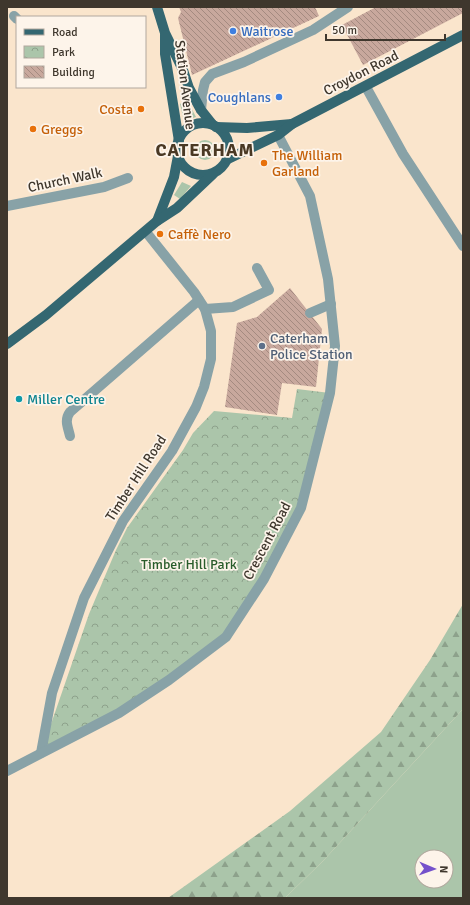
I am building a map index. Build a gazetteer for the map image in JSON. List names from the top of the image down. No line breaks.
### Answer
{"streets":{"main road":["Croydon Road","Station Avenue"],"street":["Church Walk","Timber Hill Road","Crescent Road"]},"crossings":[["Croydon Road","Station Avenue"],["Croydon Road","Crescent Road"],["Timber Hill Road","Crescent Road"]],"districts":["CATERHAM"],"parks":["Timber Hill Park"],"places":["Waitrose","Coughlans","Costa","Greggs","The William Garland","Caffè Nero","Caterham Police Station","Miller Centre"],"legend":["Road","Park","Building"],"scale_bar":"50 m","north":"right"}
